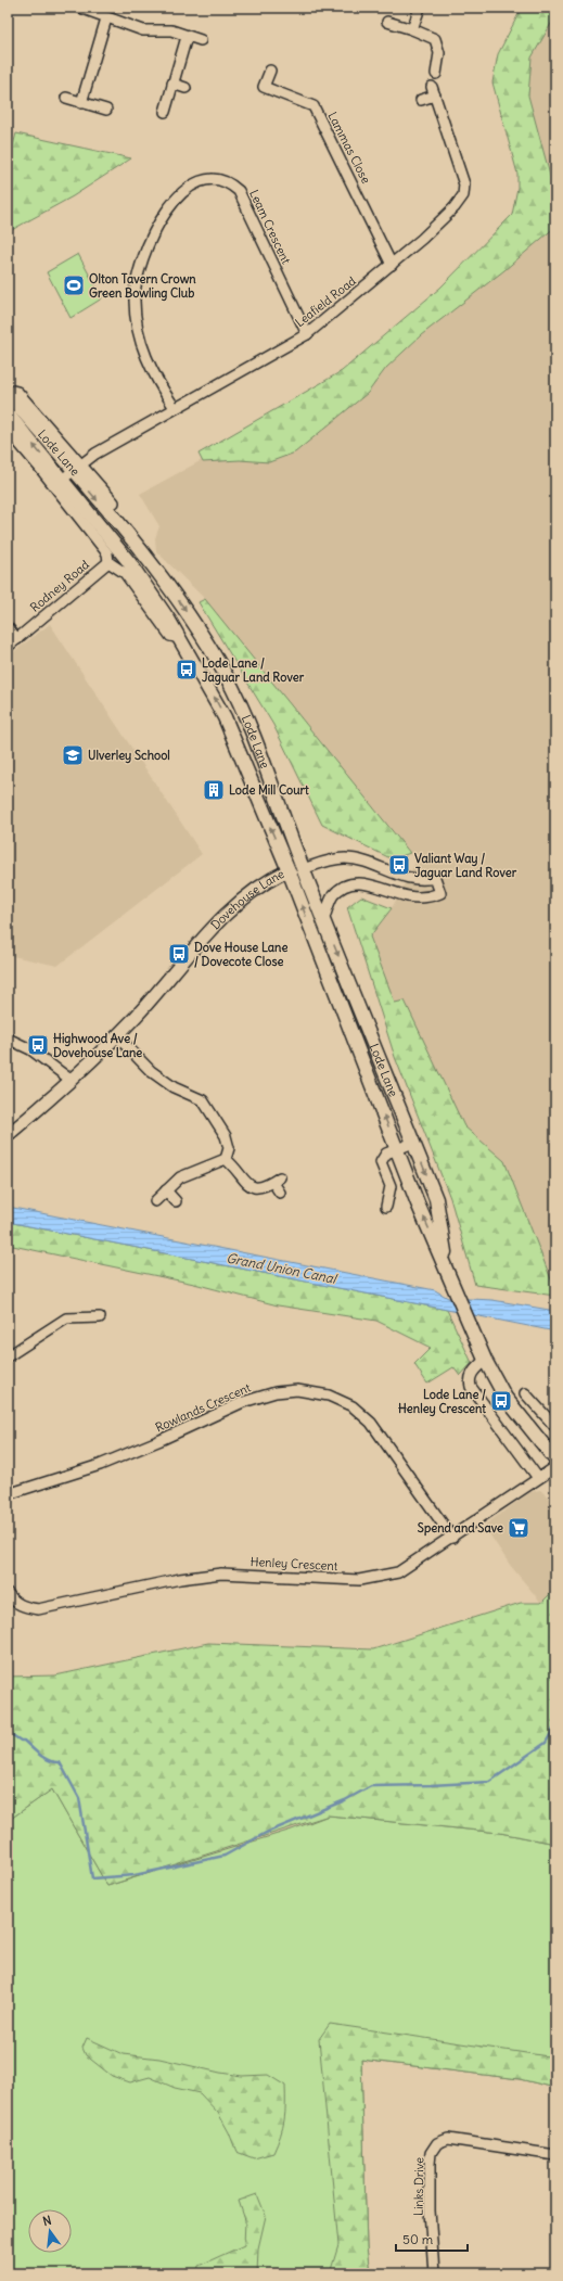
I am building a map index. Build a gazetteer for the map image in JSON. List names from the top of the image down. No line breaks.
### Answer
{"streets":{"main road":["Lode Lane"],"street":["Lammas Close","Leam Crescent","Leafield Road","Rodney Road","Dovehouse Lane","Rowlands Crescent","Henley Crescent","Links Drive"]},"crossings":[["Lammas Close","Leafield Road"],["Leam Crescent","Leafield Road"],["Leafield Road","Lode Lane"],["Lode Lane","Rodney Road"],["Lode Lane","Dovehouse Lane"],["Rowlands Crescent","Henley Crescent"]],"water":["Grand Union Canal"],"places":{"sports":["Olton Tavern Crown Green Bowling Club"],"bus stop":["Lode Lane / Jaguar Land Rover","Valiant Way / Jaguar Land Rover","Dove House Lane / Dovecote Close","Highwood Ave / Dovehouse Lane","Lode Lane / Henley Crescent"],"school or university":["Ulverley School"],"building":["Lode Mill Court"],"supermarket":["Spend and Save"]},"scale_bar":"50 m","north":"top"}
